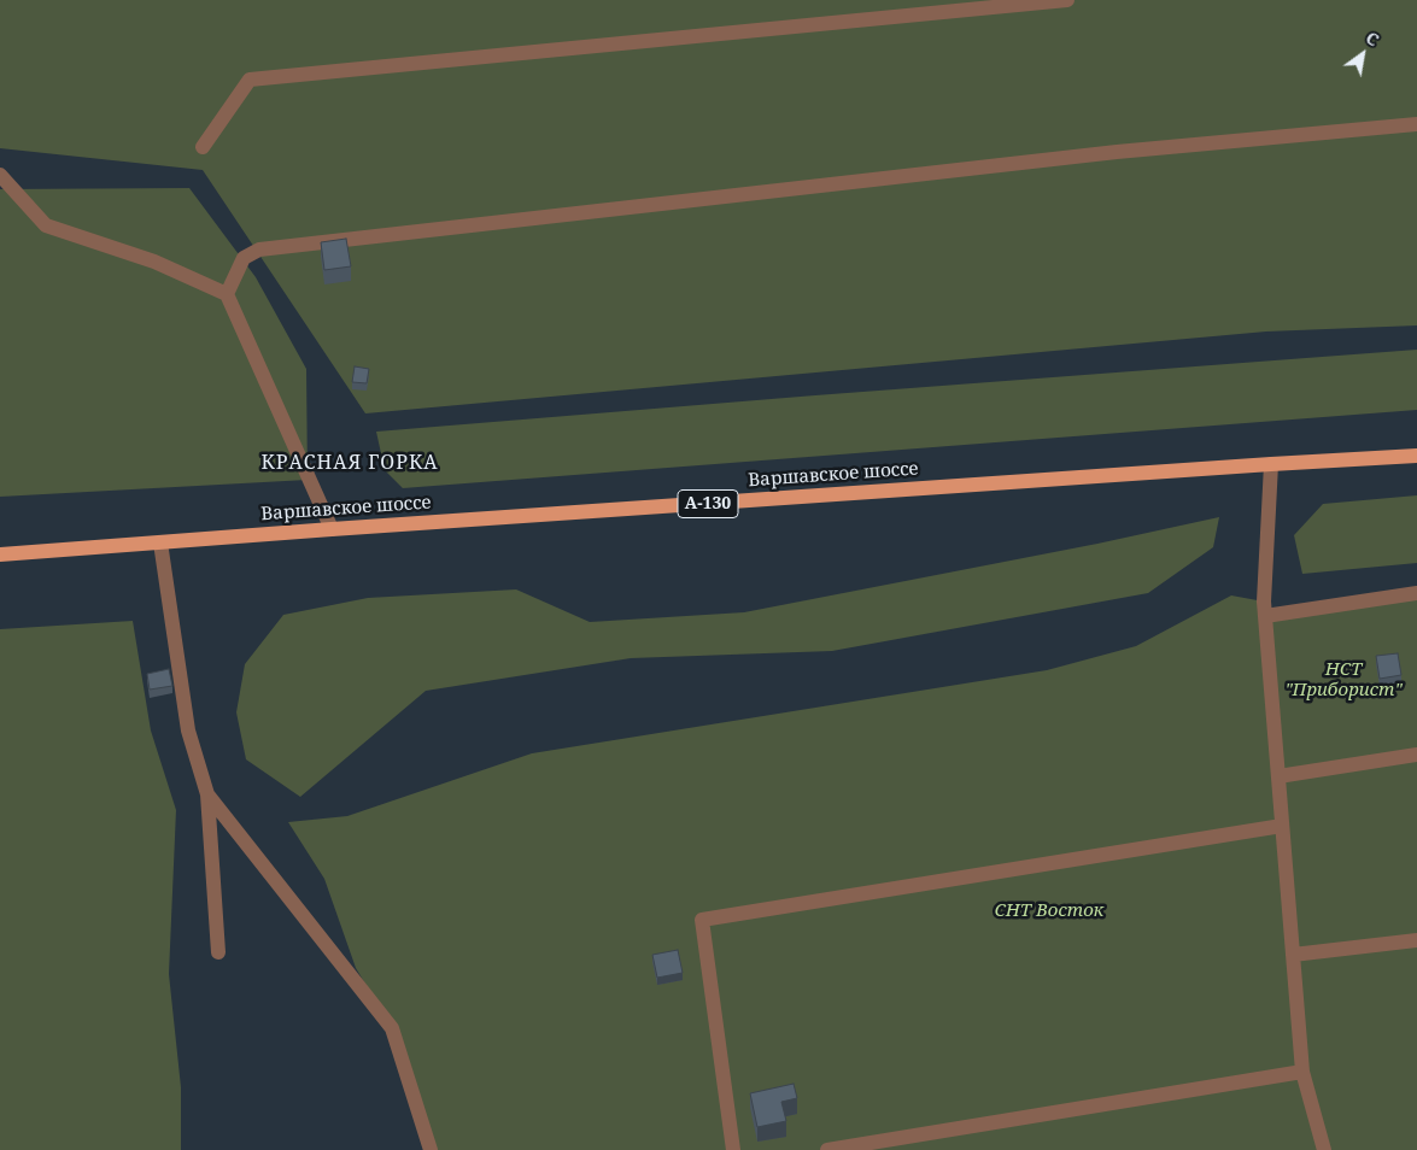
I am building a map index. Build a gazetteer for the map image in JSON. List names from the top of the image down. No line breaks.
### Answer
{"streets":{"main road":["Варшавское шоссе","А-130"]},"districts":["КРАСНАЯ ГОРКА"],"parks":["НСТ \"Приборист\"","СНТ Восток"],"north":"top right"}
